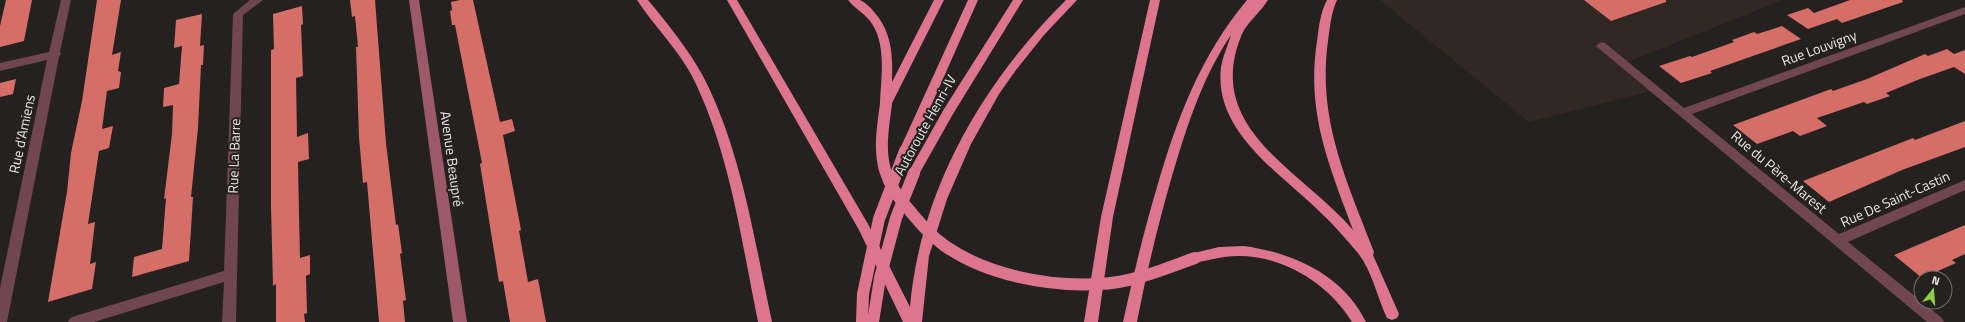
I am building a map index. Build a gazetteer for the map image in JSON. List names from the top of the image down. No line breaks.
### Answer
{"streets":{"highway":["Autoroute Henri-IV"],"street":["Rue Louvigny","Rue d'Amiens","Rue La Barre","Avenue Beaupré","Rue du Père-Marest","Rue De Saint-Castin"]},"crossings":[["Rue Louvigny","Rue du Père-Marest"],["Rue du Père-Marest","Rue De Saint-Castin"]],"north":"top"}
